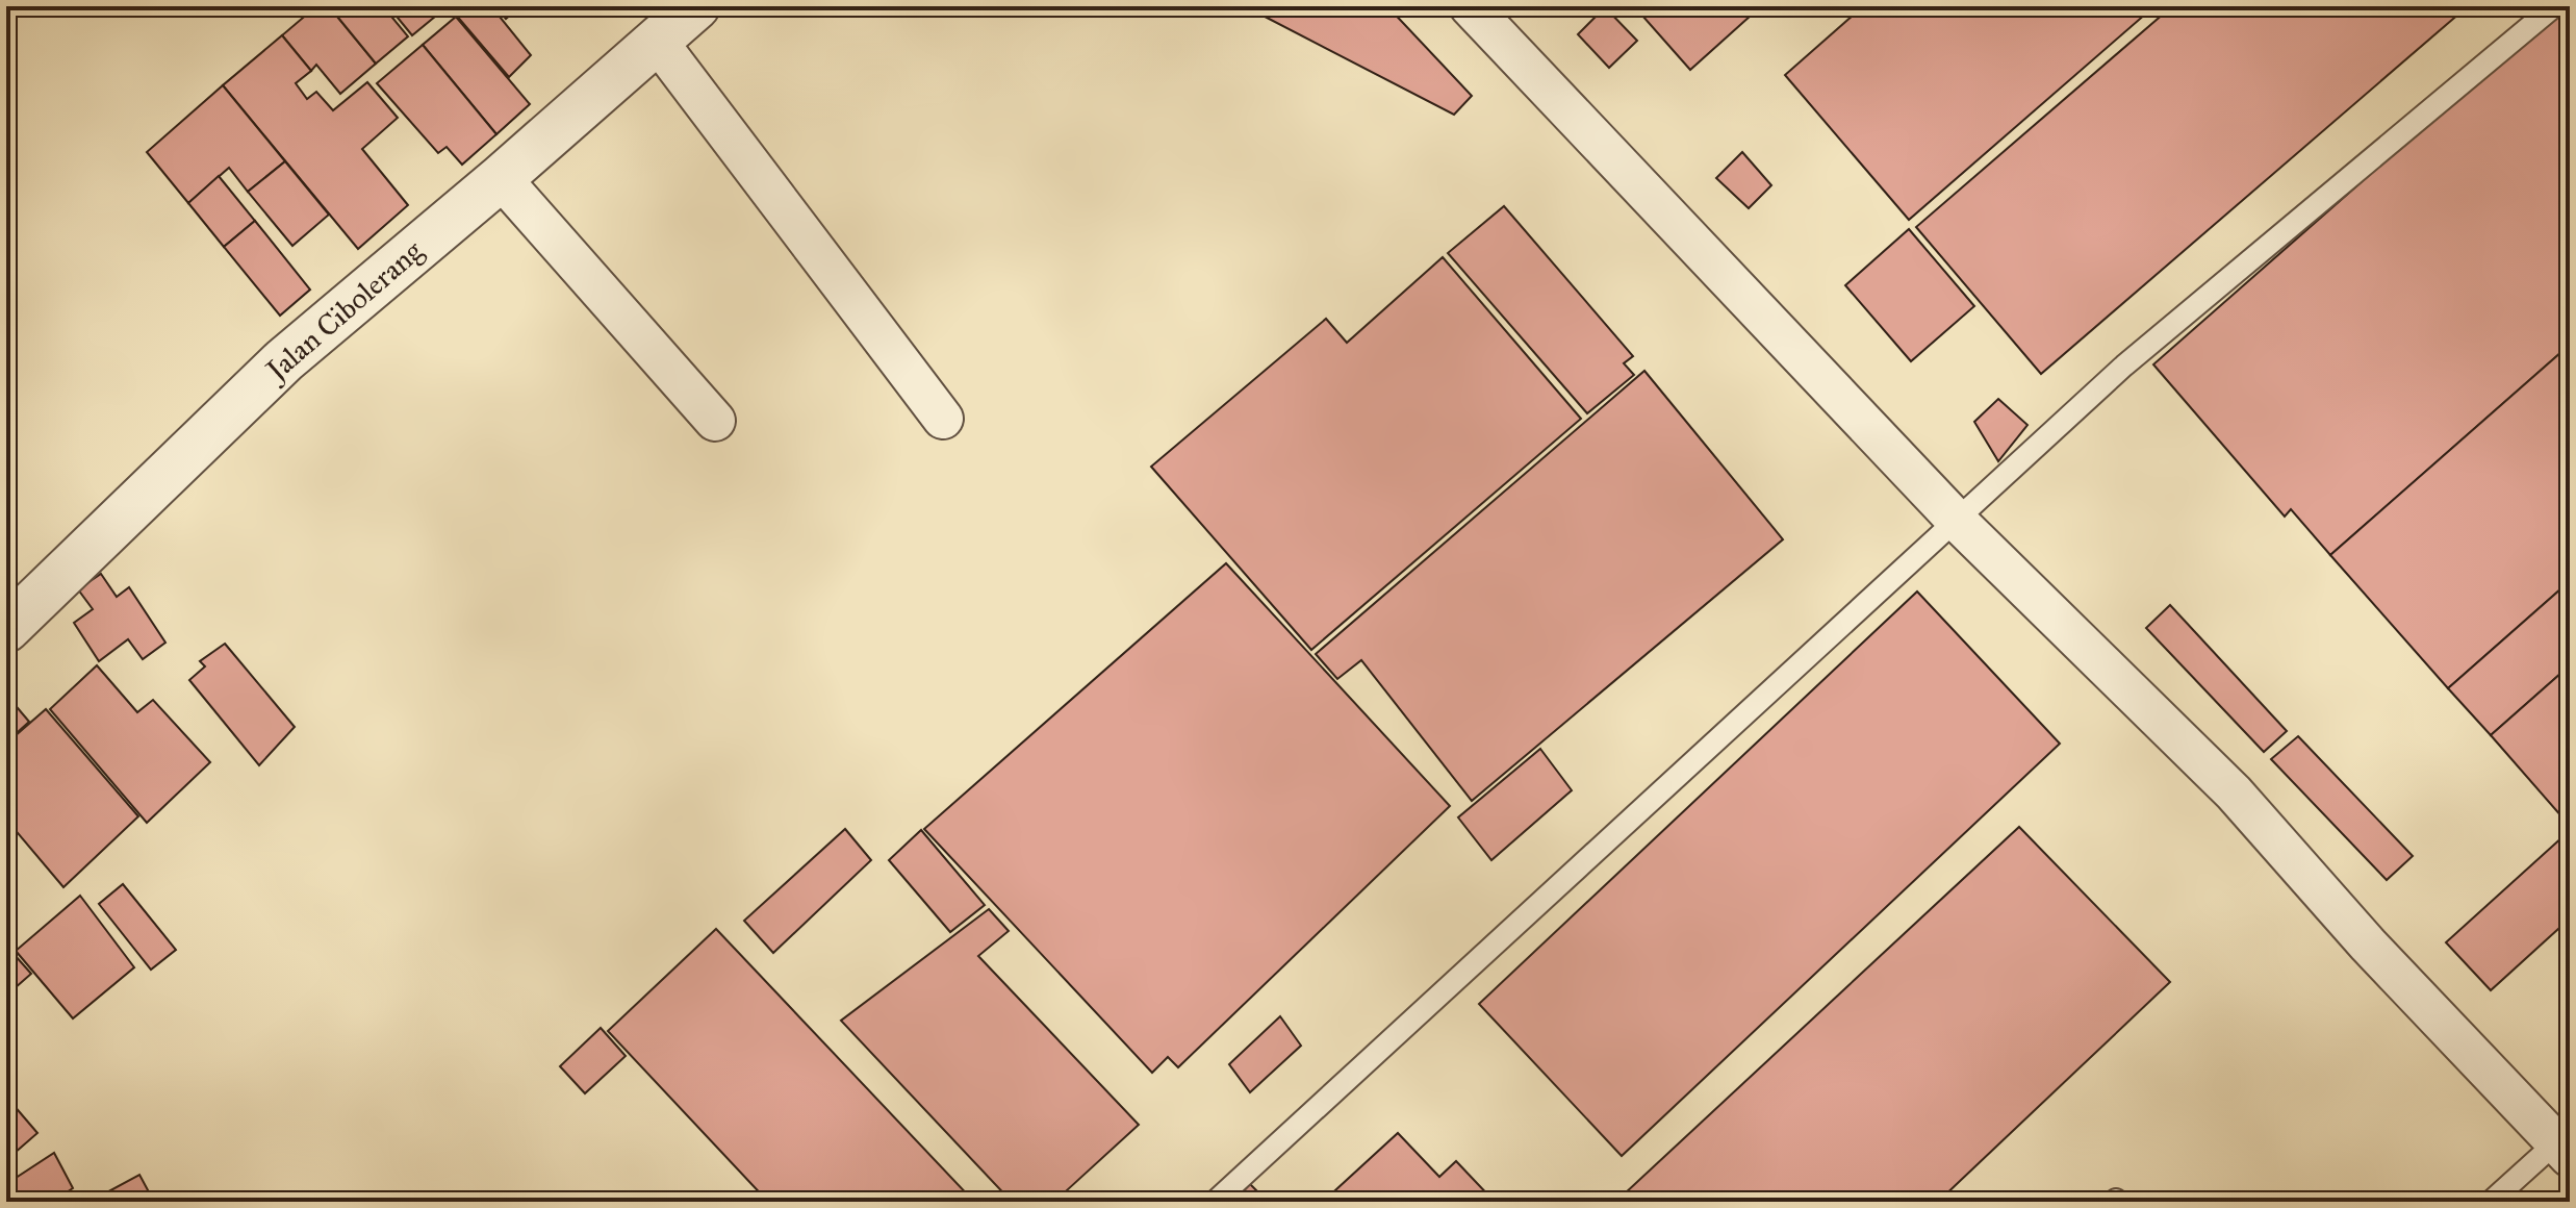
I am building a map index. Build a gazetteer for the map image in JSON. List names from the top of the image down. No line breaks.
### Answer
{"streets":{"street":["Jalan Cibolerang"]}}
